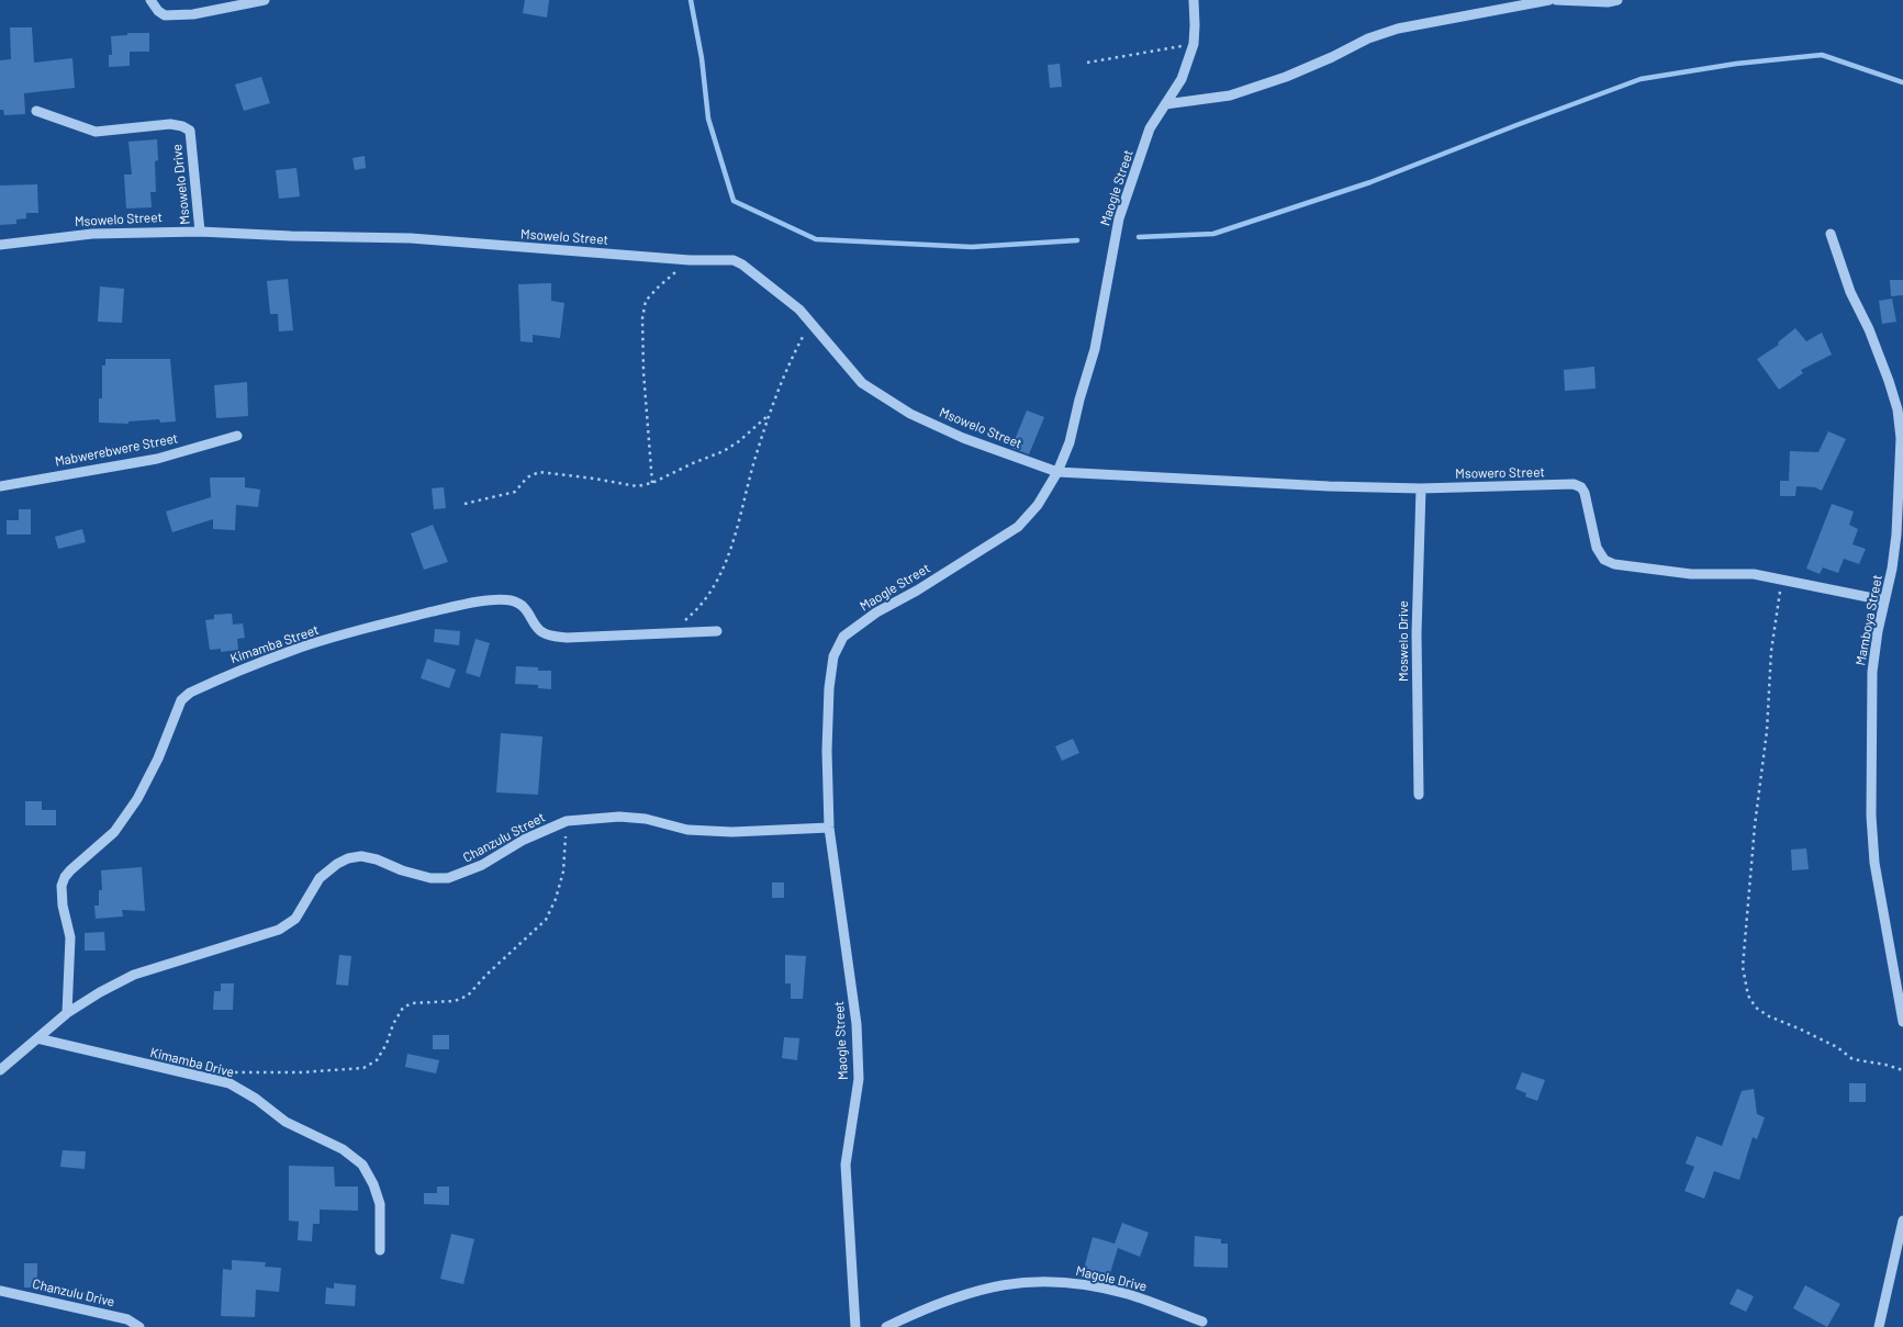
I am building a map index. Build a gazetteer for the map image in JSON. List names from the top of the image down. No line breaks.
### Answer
{"streets":{"street":["Msowelo Drive","Maogle Street","Msowelo Street","Mabwerebwere Street","Msowero Street","Mamboya Street","Moswelo Drive","Kimamba Street","Chanzulu Street","Kimamba Drive","Magole Drive","Chanzulu Drive"]},"crossings":[["Msowelo Drive","Msowelo Street"],["Maogle Street","Msowelo Street"],["Maogle Street","Msowero Street"],["Maogle Street","Chanzulu Street"],["Msowelo Street","Msowero Street"],["Msowero Street","Mamboya Street"],["Msowero Street","Moswelo Drive"],["Kimamba Street","Chanzulu Street"],["Chanzulu Street","Kimamba Drive"]]}
